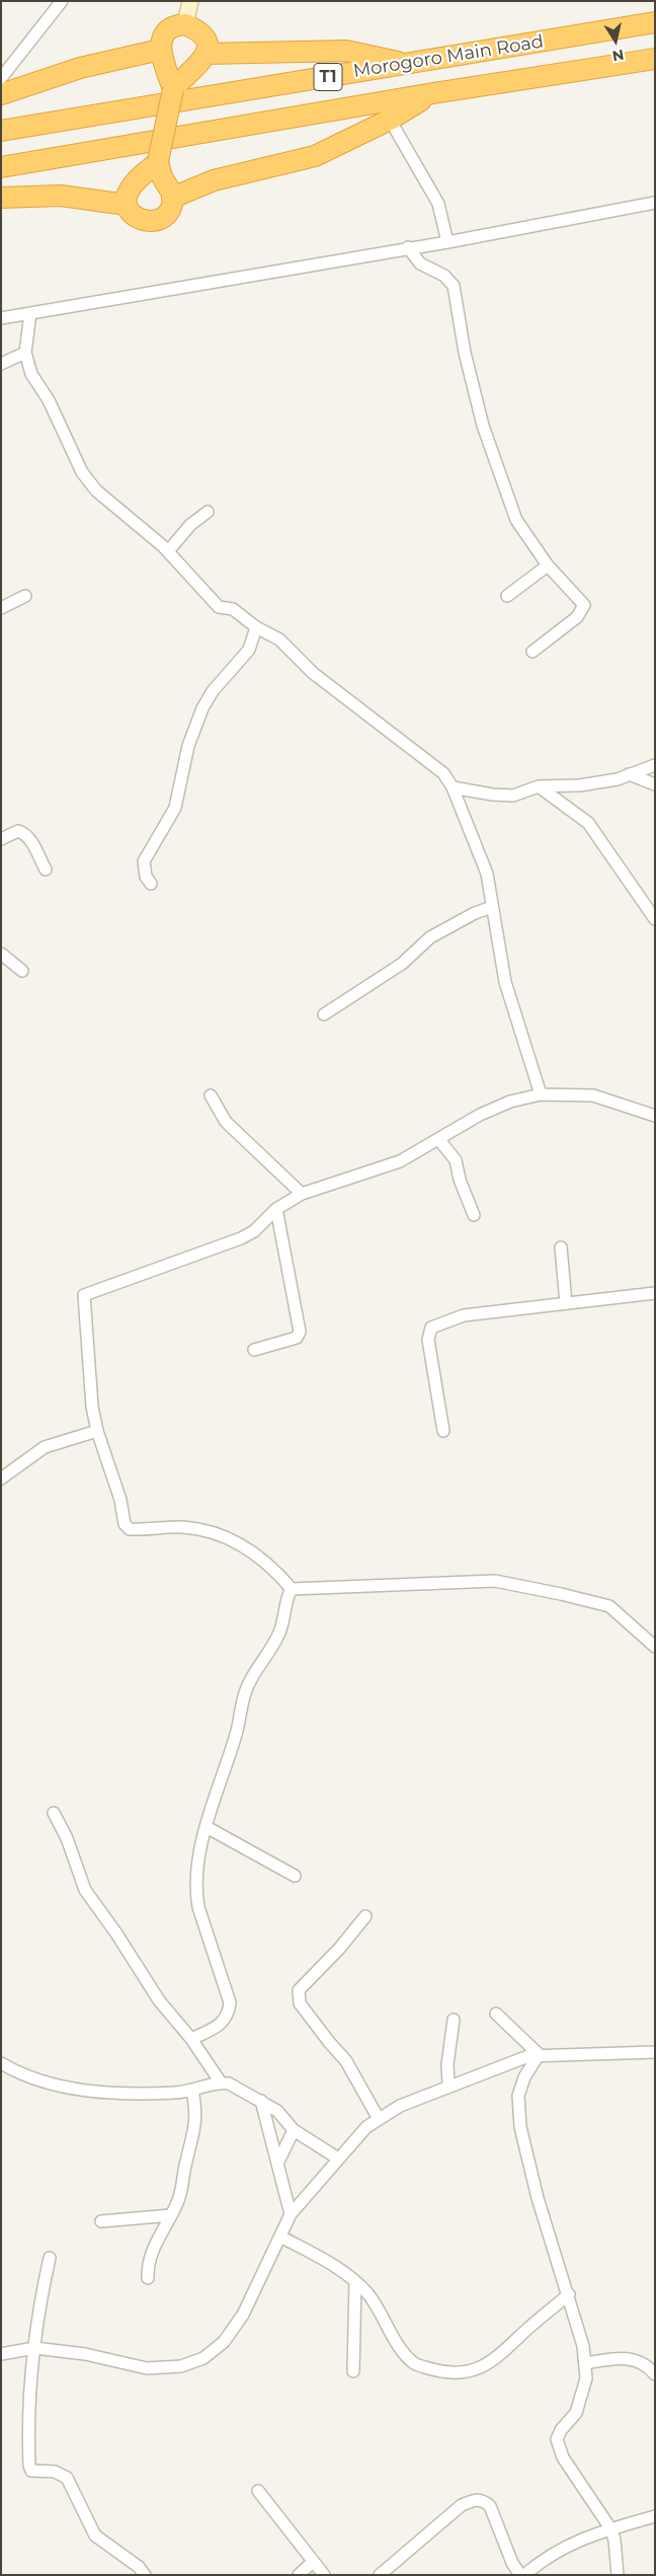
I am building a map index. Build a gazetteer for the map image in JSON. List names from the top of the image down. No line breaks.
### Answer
{"streets":{"highway":["Morogoro Main Road","T1"]},"north":"bottom"}
